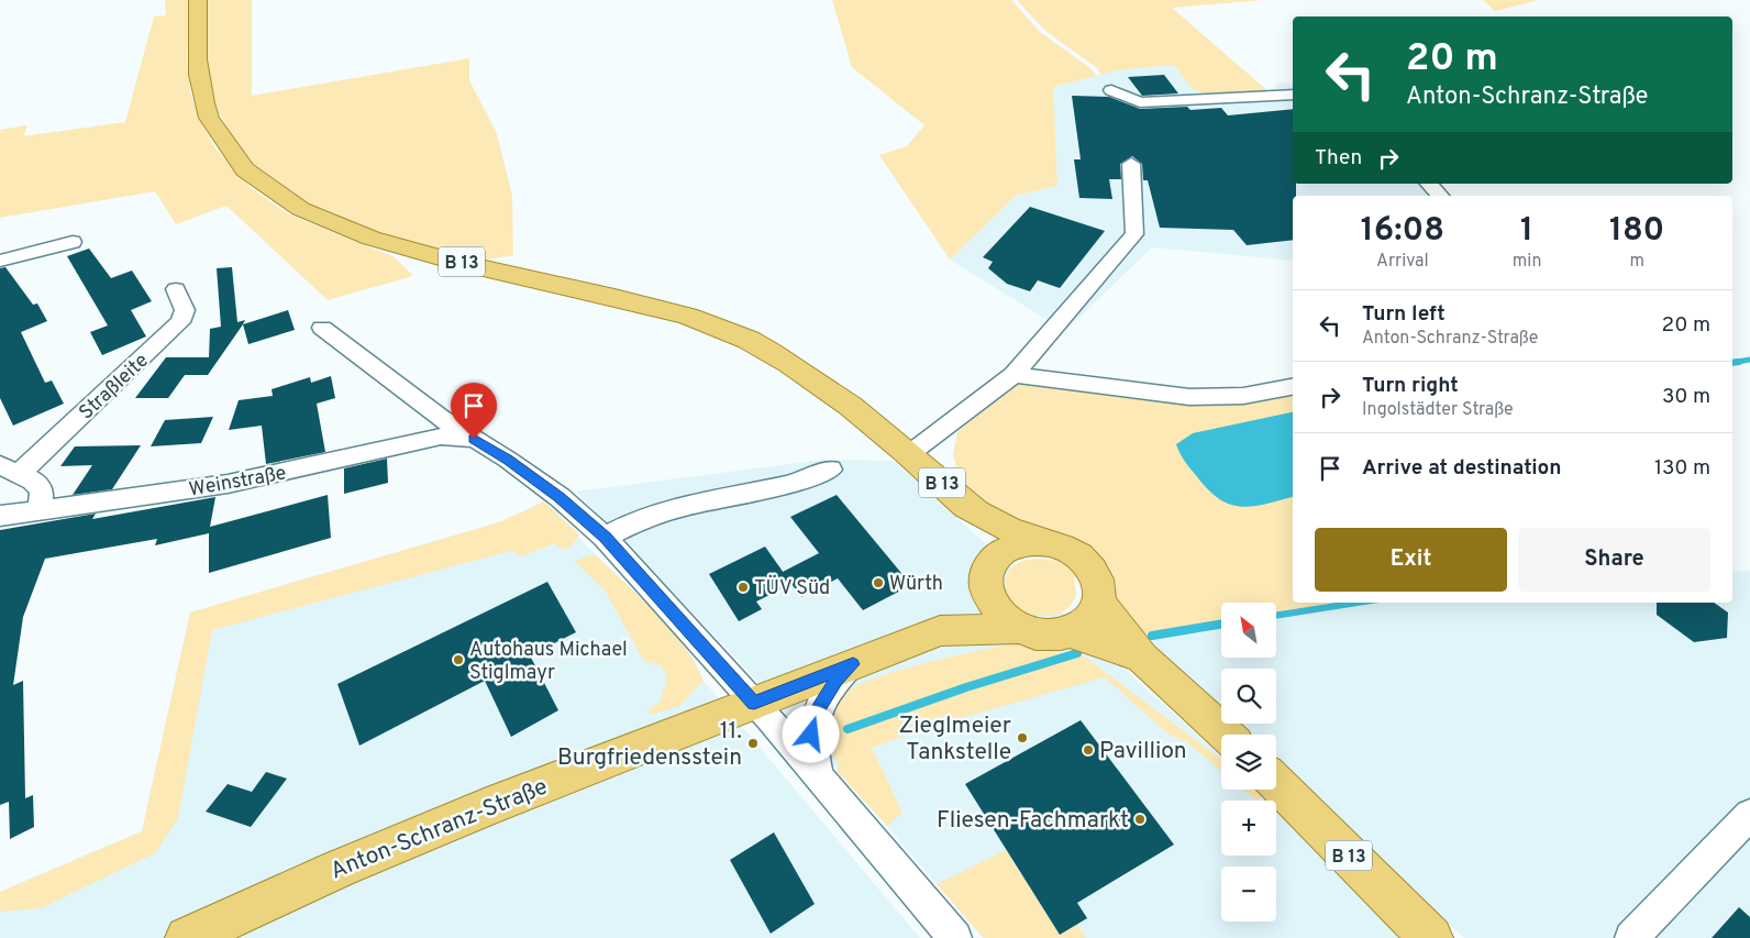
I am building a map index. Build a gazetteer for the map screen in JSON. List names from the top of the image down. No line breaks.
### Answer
{"streets":{"main road":["B 13","Anton-Schranz-Straße"],"street":["Straßleite","Weinstraße"]},"crossings":[["B 13","Anton-Schranz-Straße"],["Straßleite","Weinstraße"]],"places":["Würth","TÜV Süd","Autohaus Michael Stiglmayr","Zieglmeier Tankstelle","11. Burgfriedensstein","Pavillion","Fliesen-Fachmarkt"],"north":"top left","page":{"turn":["20 m","Anton-Schranz-Straße"],"then":"Then","eta":["16:08","Arrival","1","min","180","m"],"list":[{"name":"Turn left","note":"Anton-Schranz-Straße","value":"20 m"},{"name":"Turn right","note":"Ingolstädter Straße","value":"30 m"},{"name":"Arrive at destination","value":"130 m"}],"buttons":["Exit","Share"],"map_buttons":["+","−"]}}
